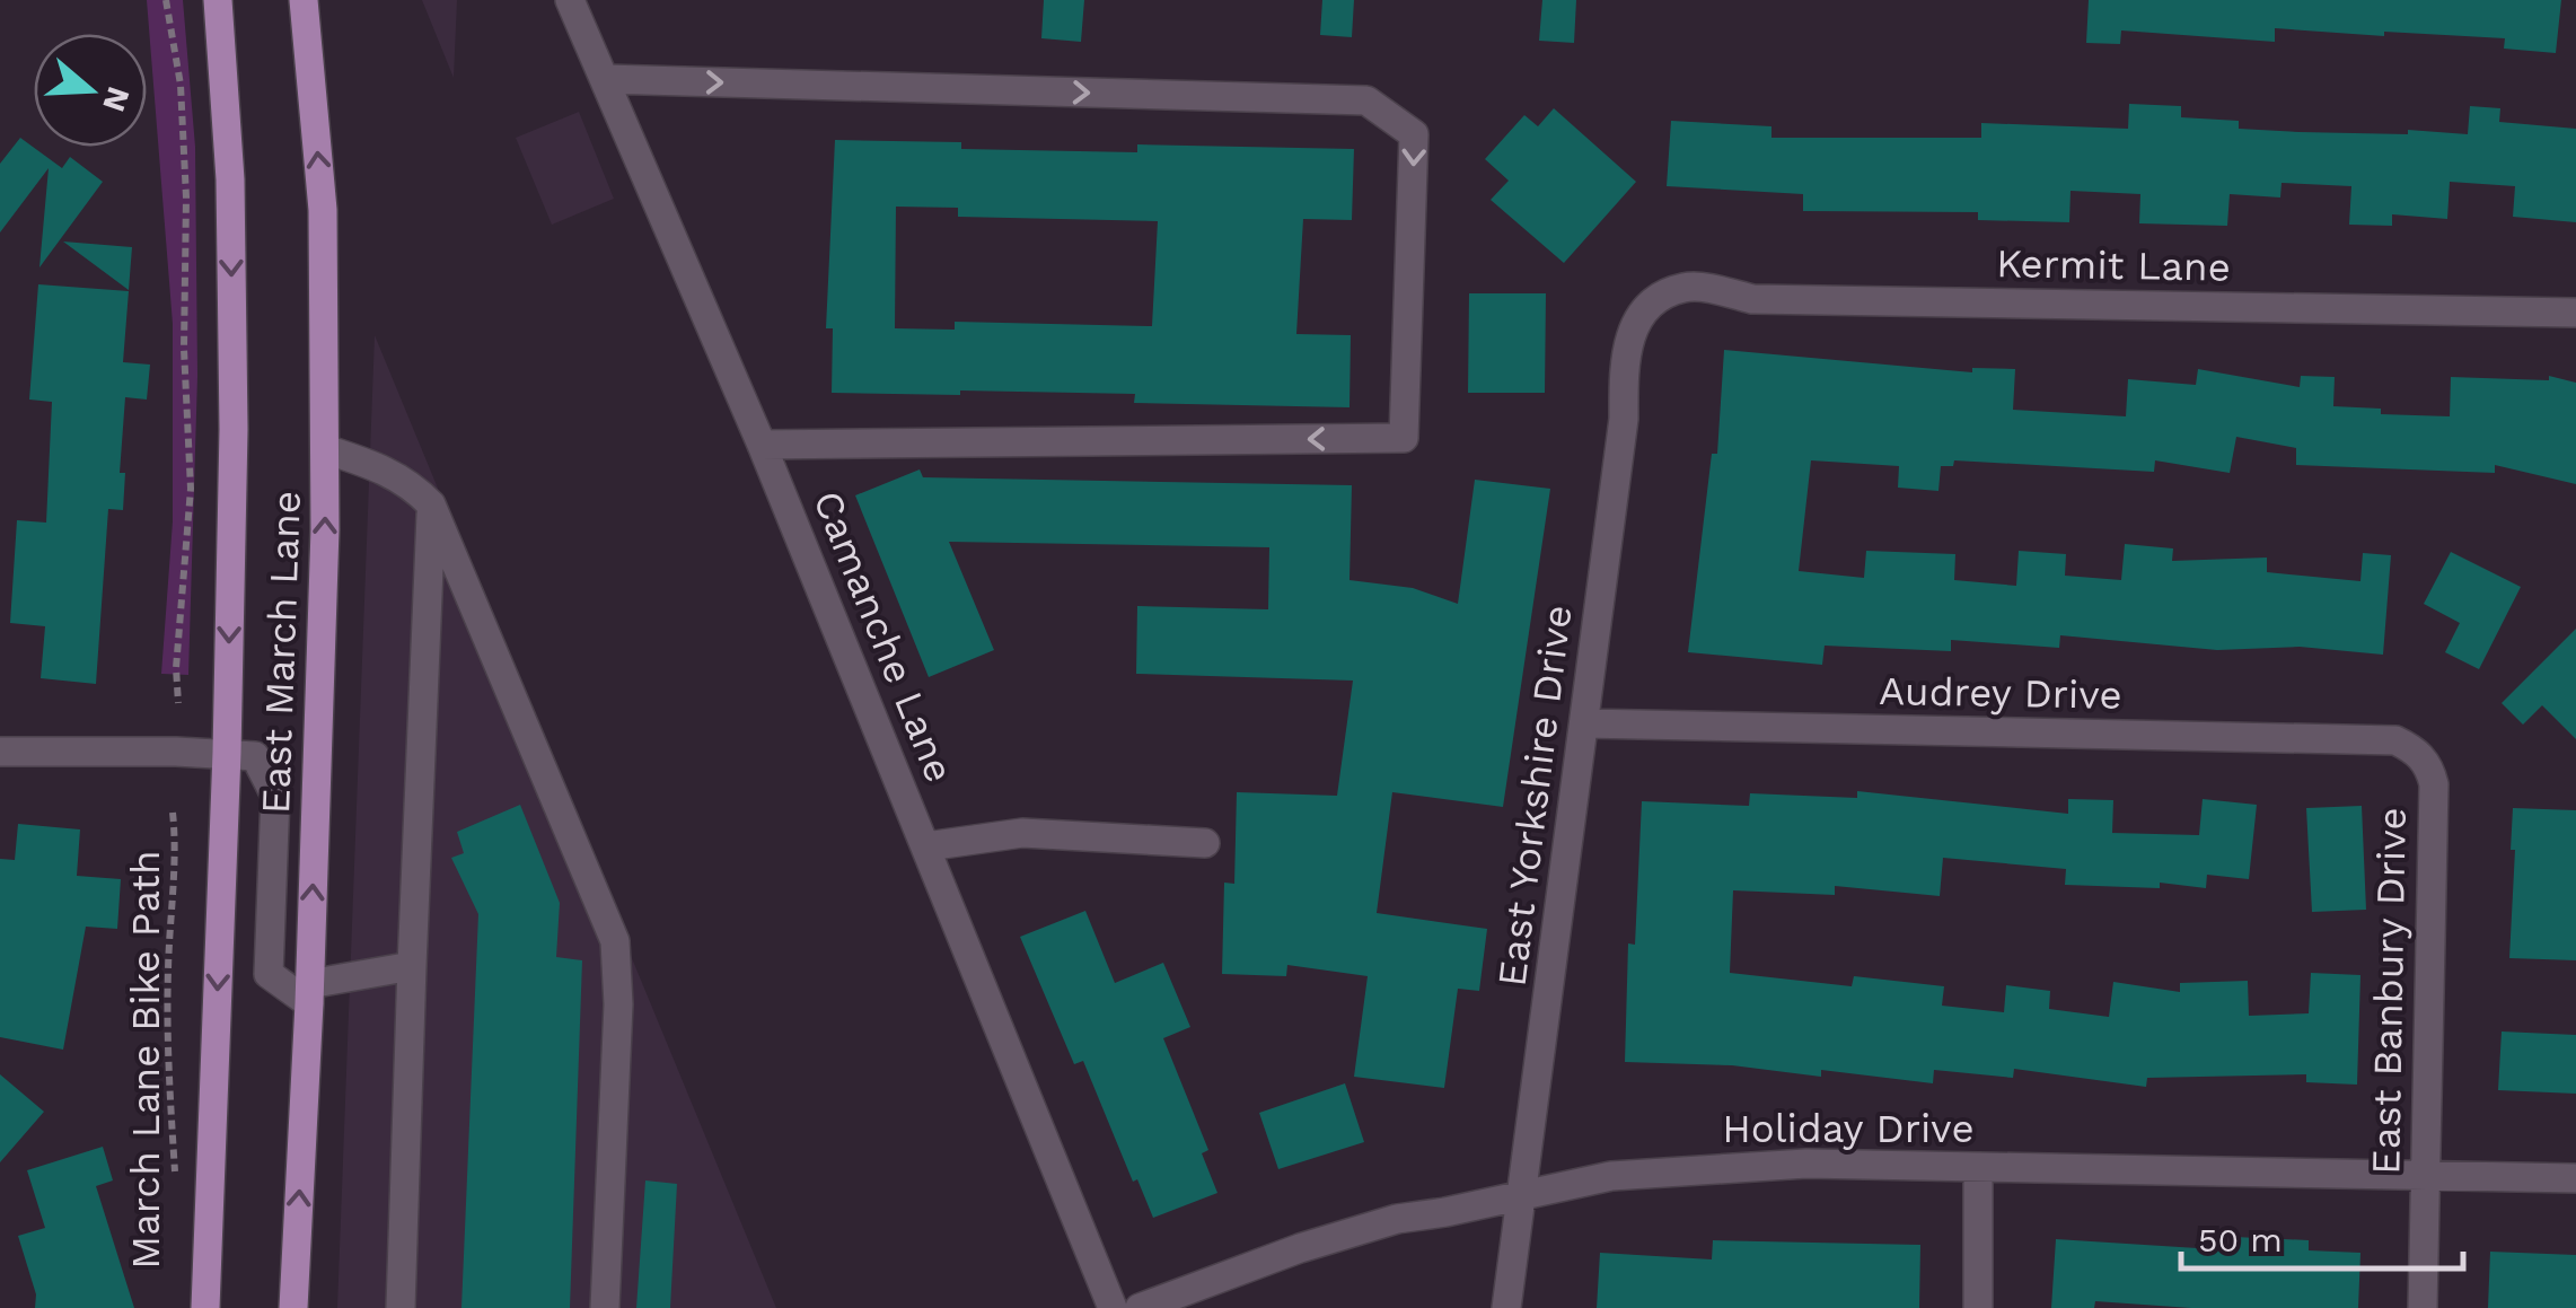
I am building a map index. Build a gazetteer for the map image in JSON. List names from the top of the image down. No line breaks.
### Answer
{"streets":{"main road":["East March Lane"],"street":["Kermit Lane","Camanche Lane","Audrey Drive","East Yorkshire Drive","East Banbury Drive","Holiday Drive"],"path":["March Lane Bike Path"]},"crossings":[["Kermit Lane","East Yorkshire Drive"],["Audrey Drive","East Yorkshire Drive"],["Audrey Drive","East Banbury Drive"],["East Yorkshire Drive","Holiday Drive"],["East Banbury Drive","Holiday Drive"]],"scale_bar":"50 m","north":"right"}
